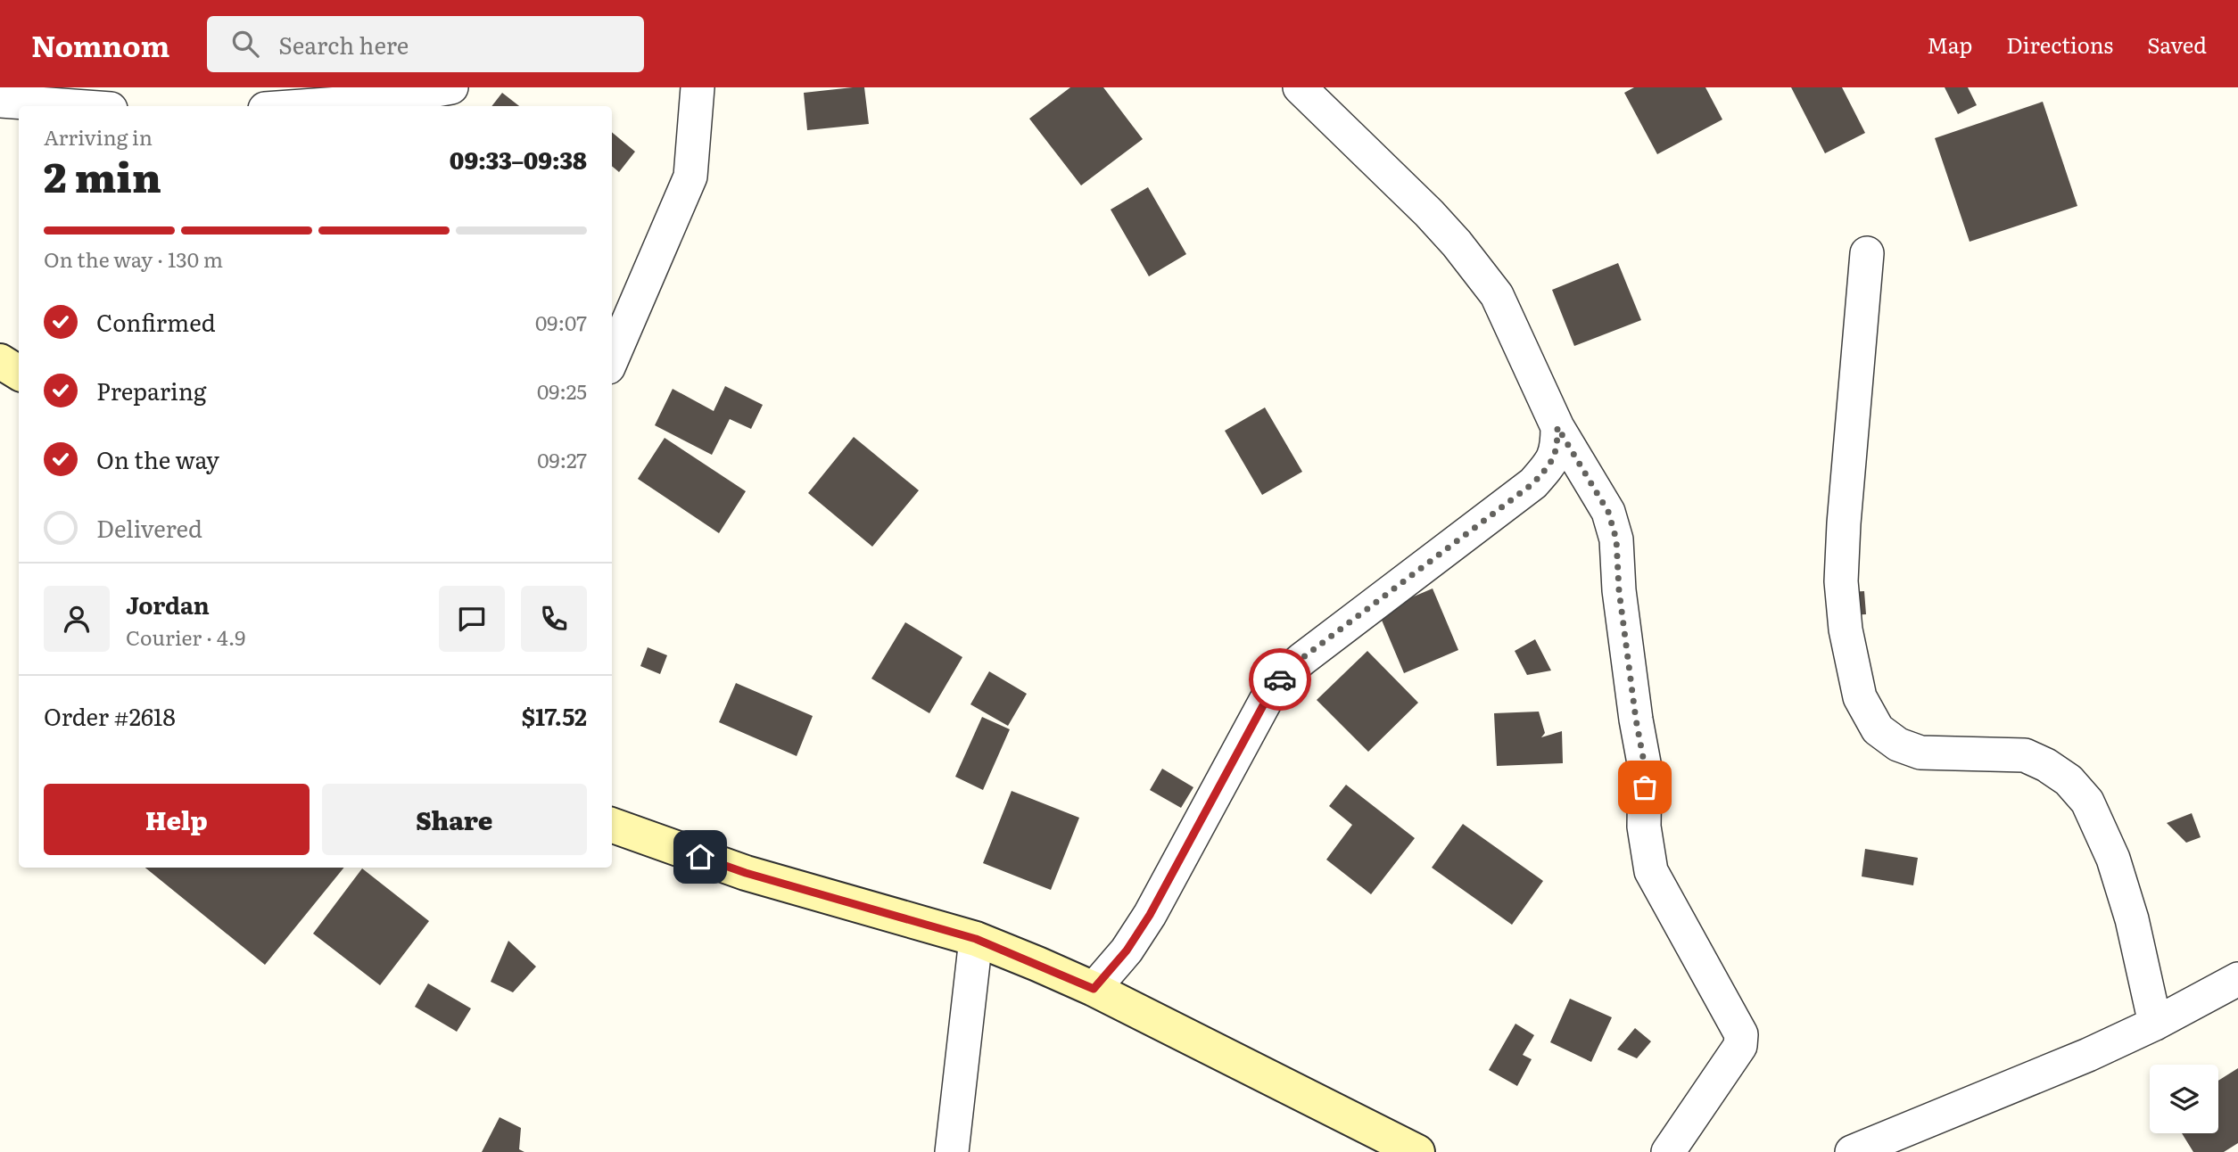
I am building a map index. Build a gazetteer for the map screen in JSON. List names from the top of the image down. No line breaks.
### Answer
{"page":{"header":"Nomnom","search":"Search here","nav":["Map","Directions","Saved"],"heading":["2 min","Arriving in","09:33–09:38"],"panel":["Jordan","Courier · 4.9","Order #2618","$17.52"],"bar":"On the way · 130 m","list":[["Confirmed","09:07"],["Preparing","09:25"],["On the way","09:27"],"Delivered"],"buttons":["Help","Share"]}}
